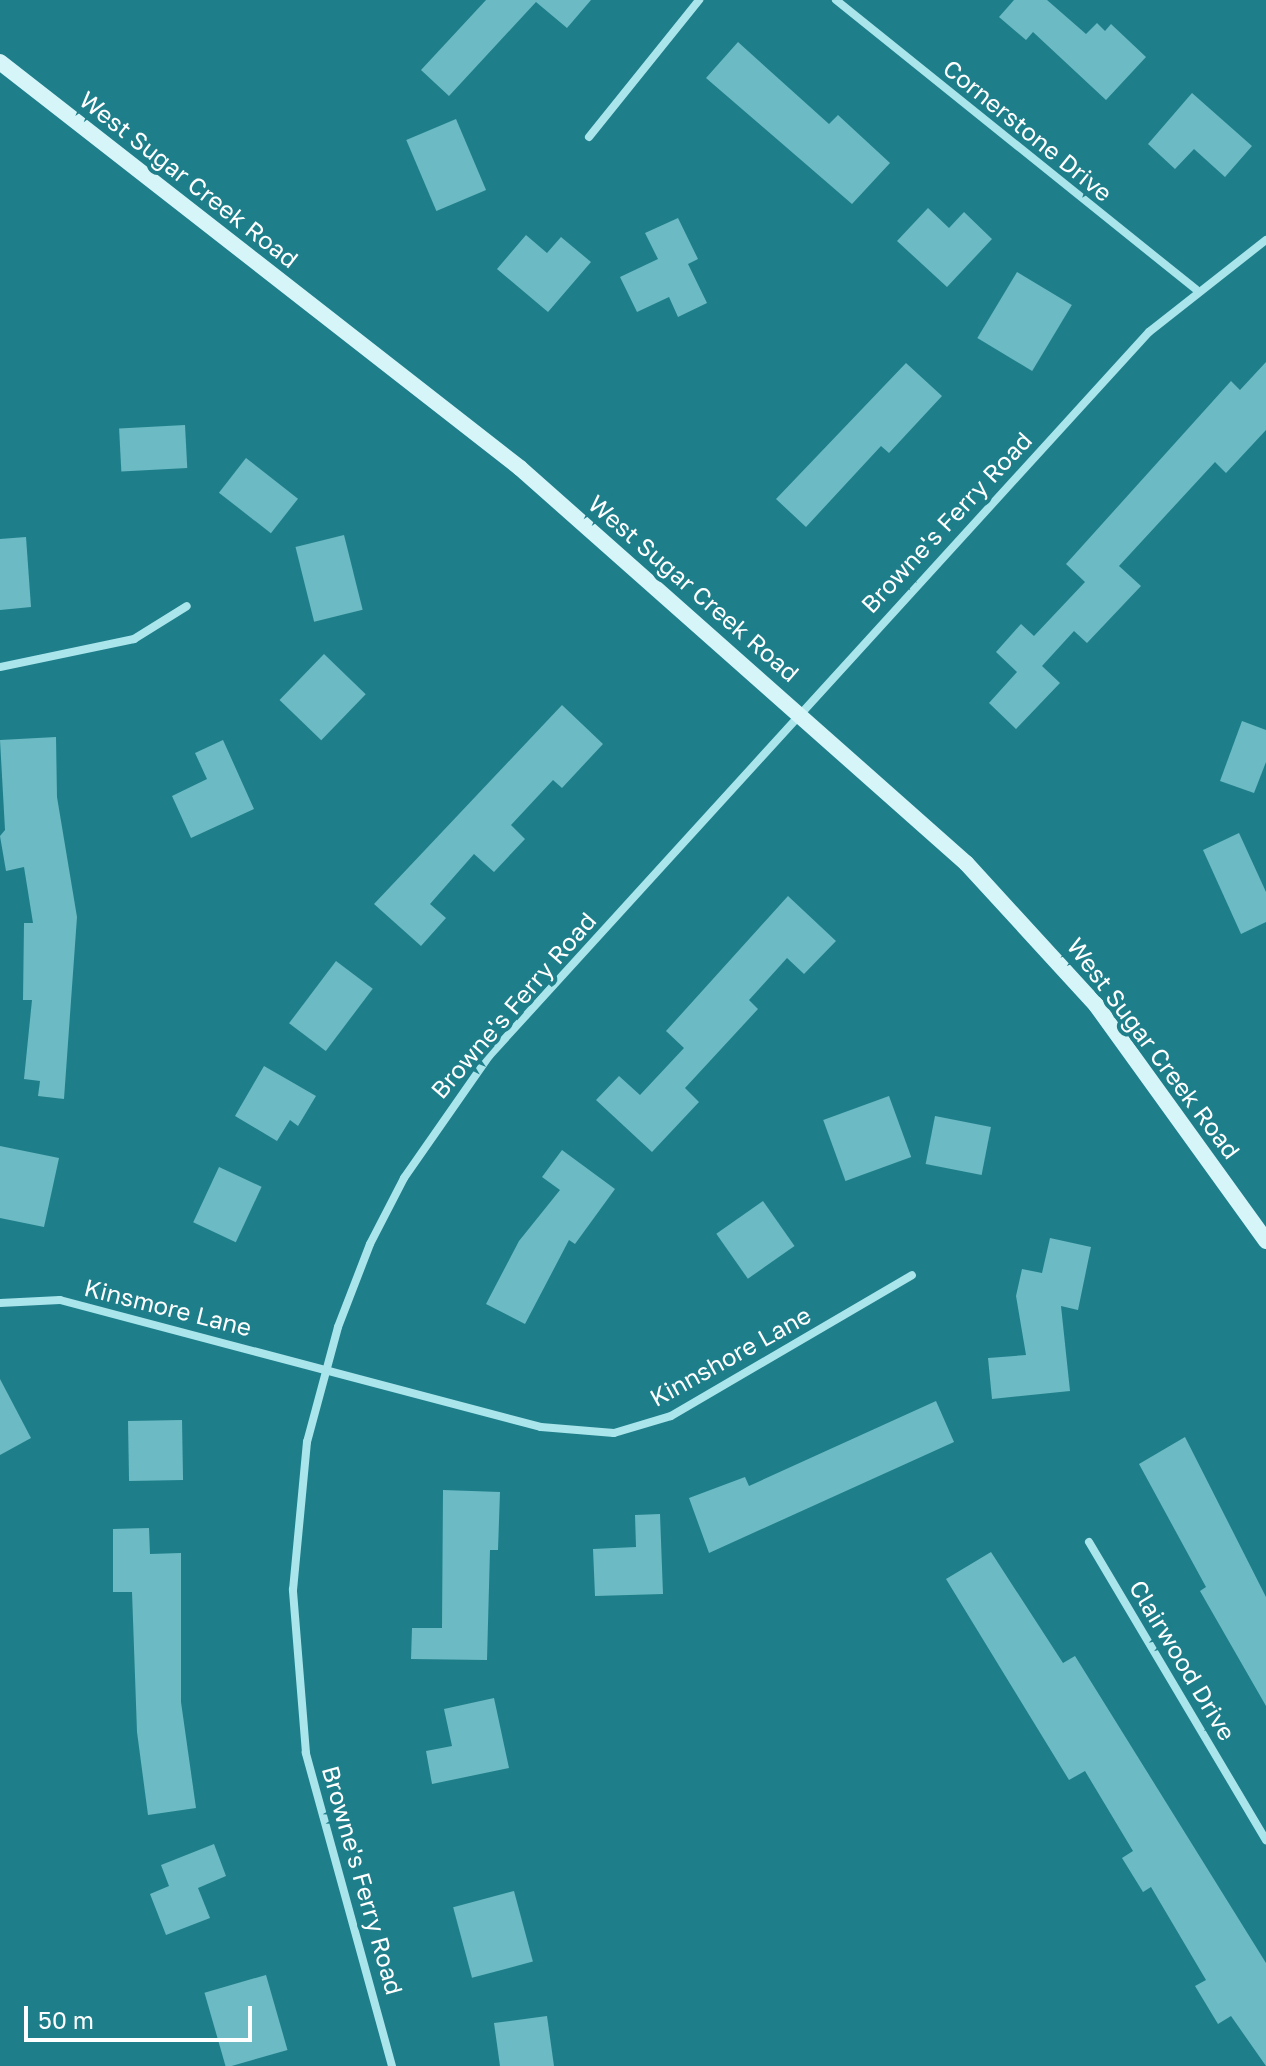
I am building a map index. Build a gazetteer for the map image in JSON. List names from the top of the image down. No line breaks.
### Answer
{"streets":{"main road":["West Sugar Creek Road"],"street":["Cornerstone Drive","Browne's Ferry Road","Kinsmore Lane","Kinnshore Lane","Clairwood Drive"]},"crossings":[["Cornerstone Drive","Browne's Ferry Road"],["West Sugar Creek Road","Browne's Ferry Road"],["Browne's Ferry Road","Kinsmore Lane"],["Browne's Ferry Road","Kinnshore Lane"],["Kinsmore Lane","Kinnshore Lane"]],"scale_bar":"50 m"}
